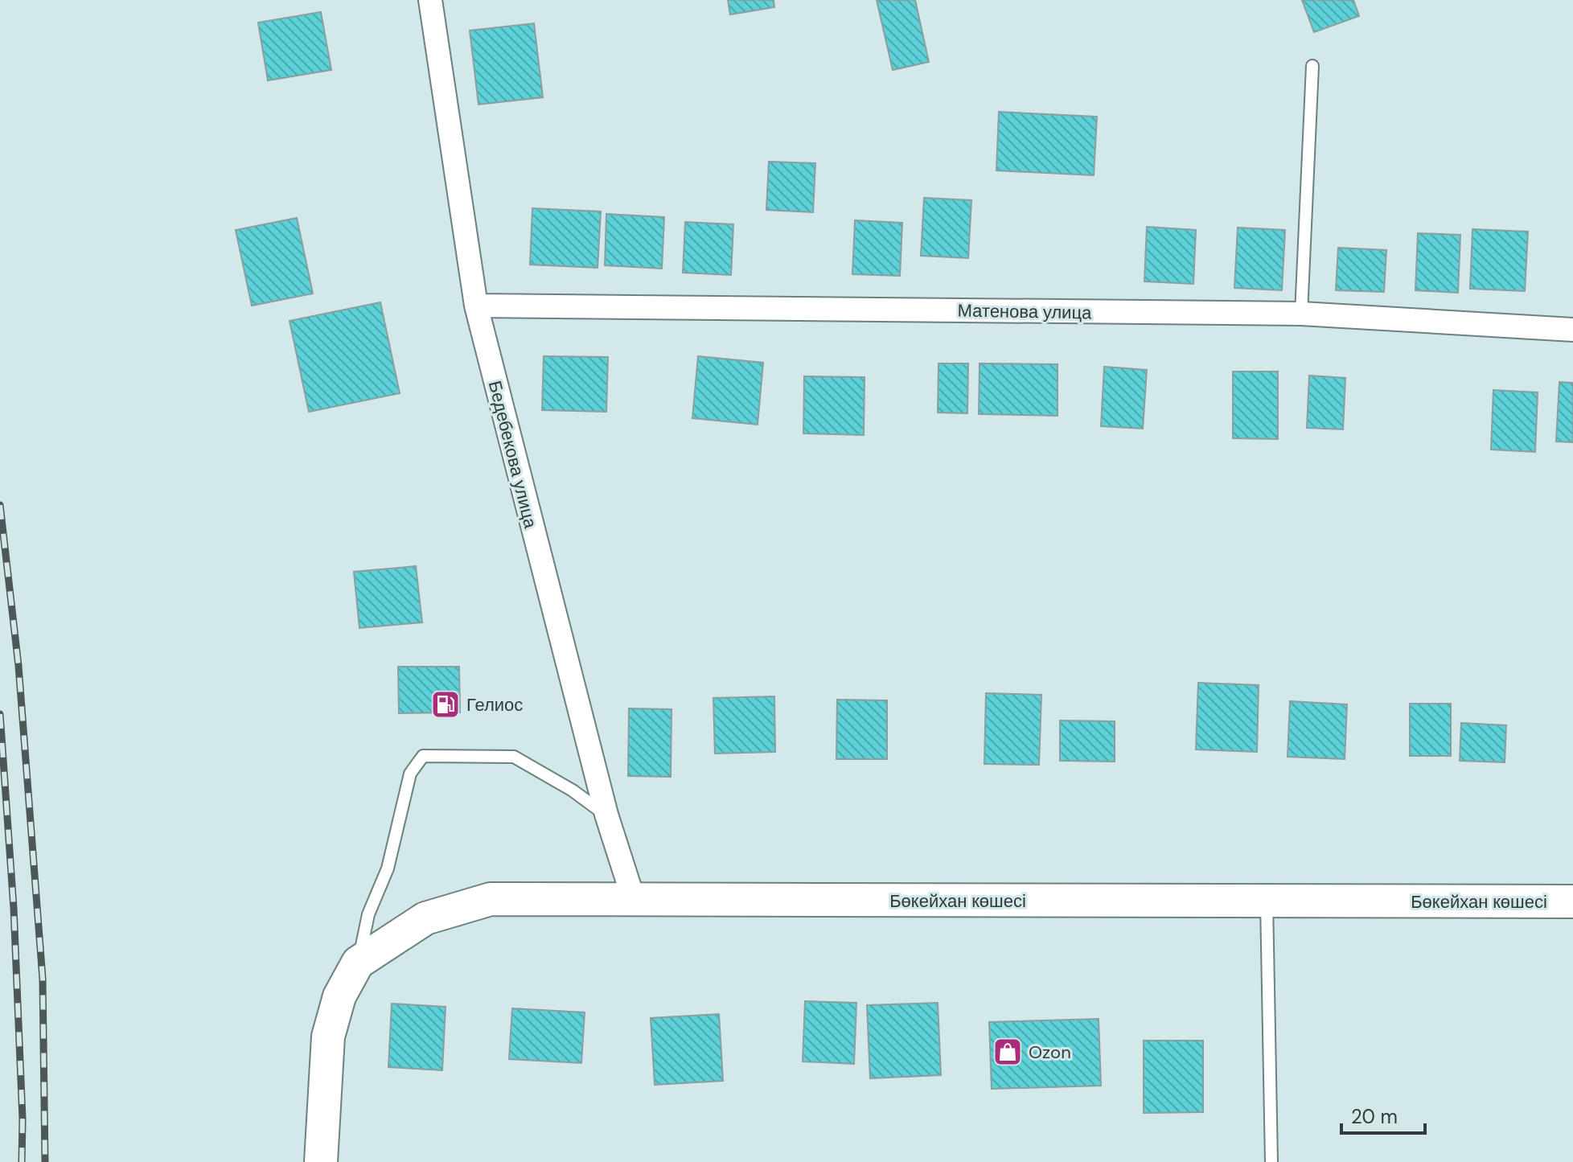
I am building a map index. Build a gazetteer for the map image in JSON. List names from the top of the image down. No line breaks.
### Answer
{"streets":{"street":["Матенова улица","Бедебекова улица","Бөкейхан көшесі"]},"crossings":[["Матенова улица","Бедебекова улица"],["Бедебекова улица","Бөкейхан көшесі"]],"places":{"fuel station":["Гелиос"],"shop":["Ozon"]},"scale_bar":"20 m"}
